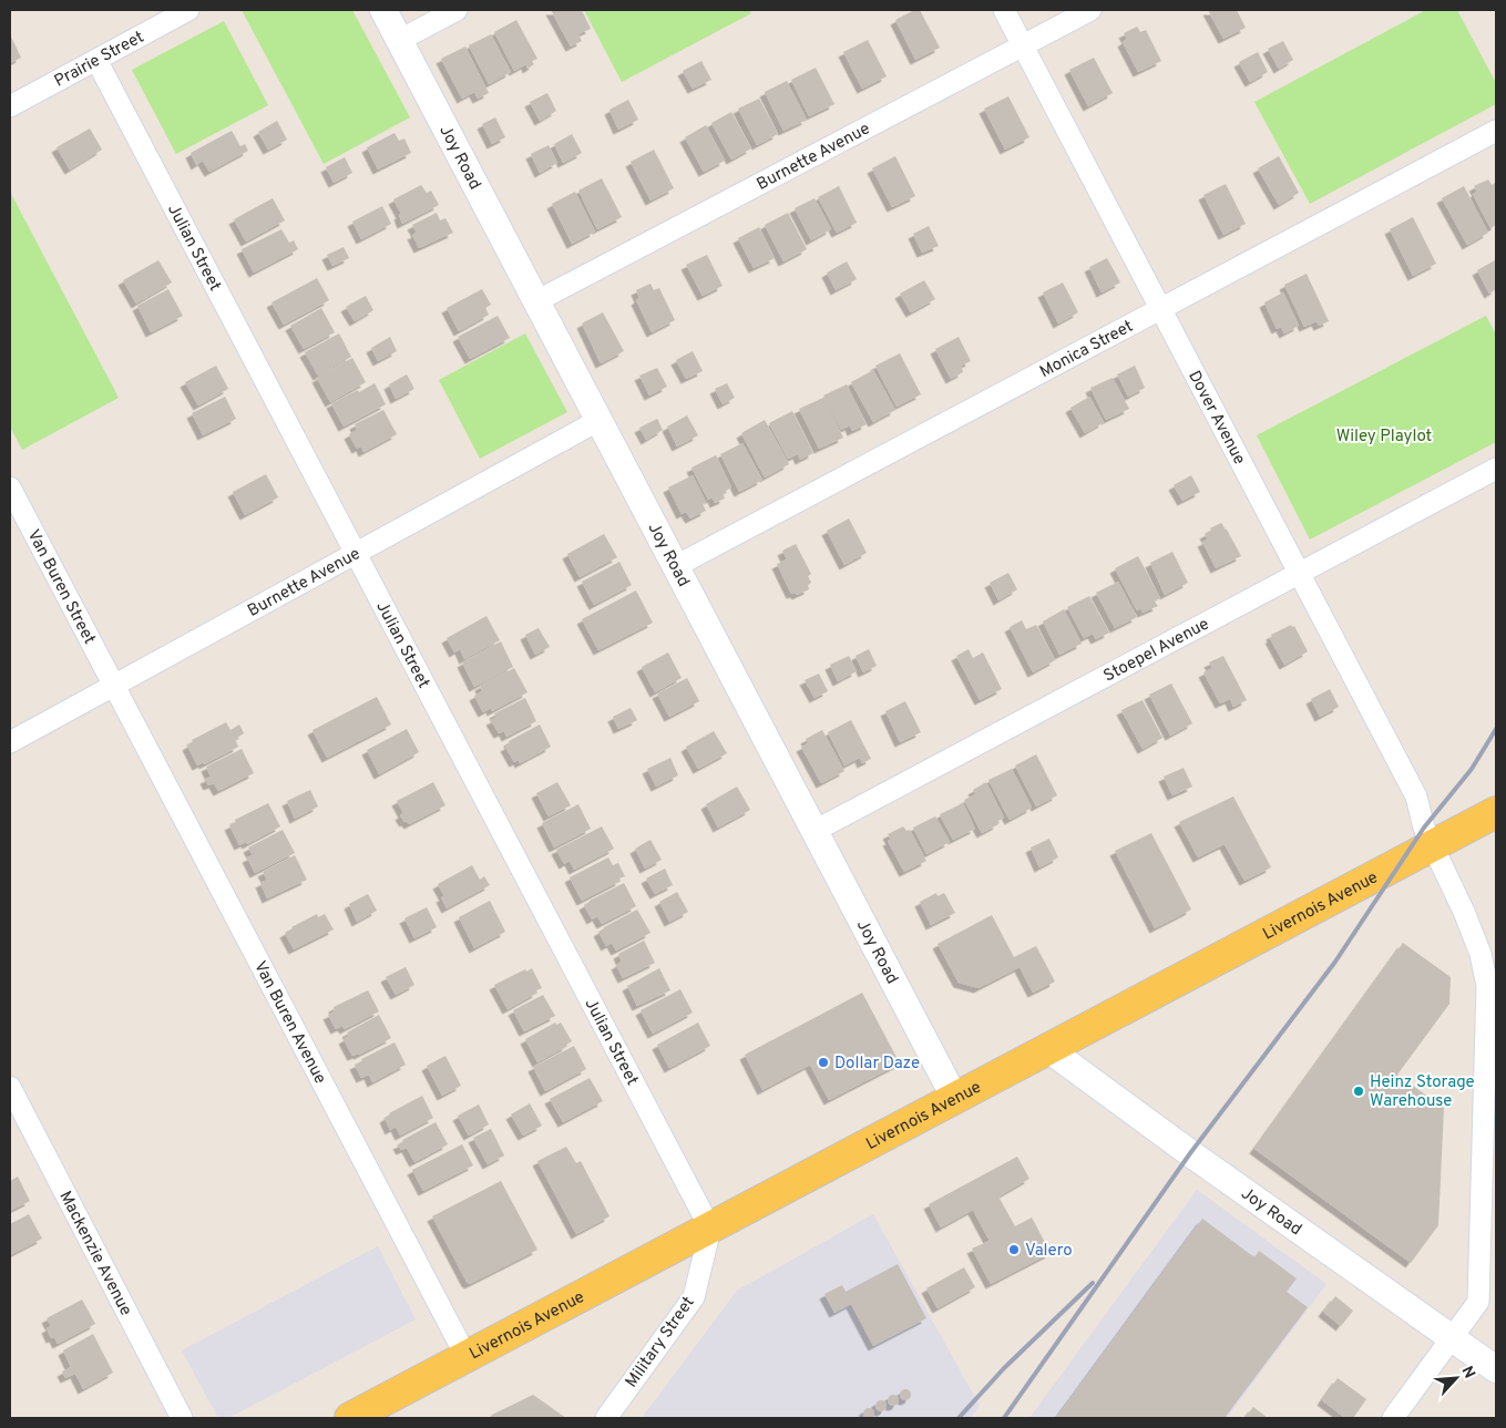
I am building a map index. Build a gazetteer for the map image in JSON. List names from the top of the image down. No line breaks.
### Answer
{"streets":{"main road":["Livernois Avenue"],"street":["Prairie Street","Burnette Avenue","Joy Road","Julian Street","Monica Street","Dover Avenue","Van Buren Street","Stoepel Avenue","Van Buren Avenue","Mackenzie Avenue","Military Street"]},"crossings":[["Prairie Street","Julian Street"],["Burnette Avenue","Joy Road"],["Burnette Avenue","Julian Street"],["Burnette Avenue","Dover Avenue"],["Burnette Avenue","Van Buren Street"],["Burnette Avenue","Van Buren Avenue"],["Joy Road","Monica Street"],["Joy Road","Stoepel Avenue"],["Joy Road","Livernois Avenue"],["Julian Street","Livernois Avenue"],["Julian Street","Military Street"],["Monica Street","Dover Avenue"],["Dover Avenue","Stoepel Avenue"],["Dover Avenue","Livernois Avenue"],["Van Buren Street","Van Buren Avenue"],["Livernois Avenue","Van Buren Avenue"],["Livernois Avenue","Military Street"]],"parks":["Wiley Playlot"],"places":["Dollar Daze","Heinz Storage Warehouse","Valero"],"north":"top right"}
